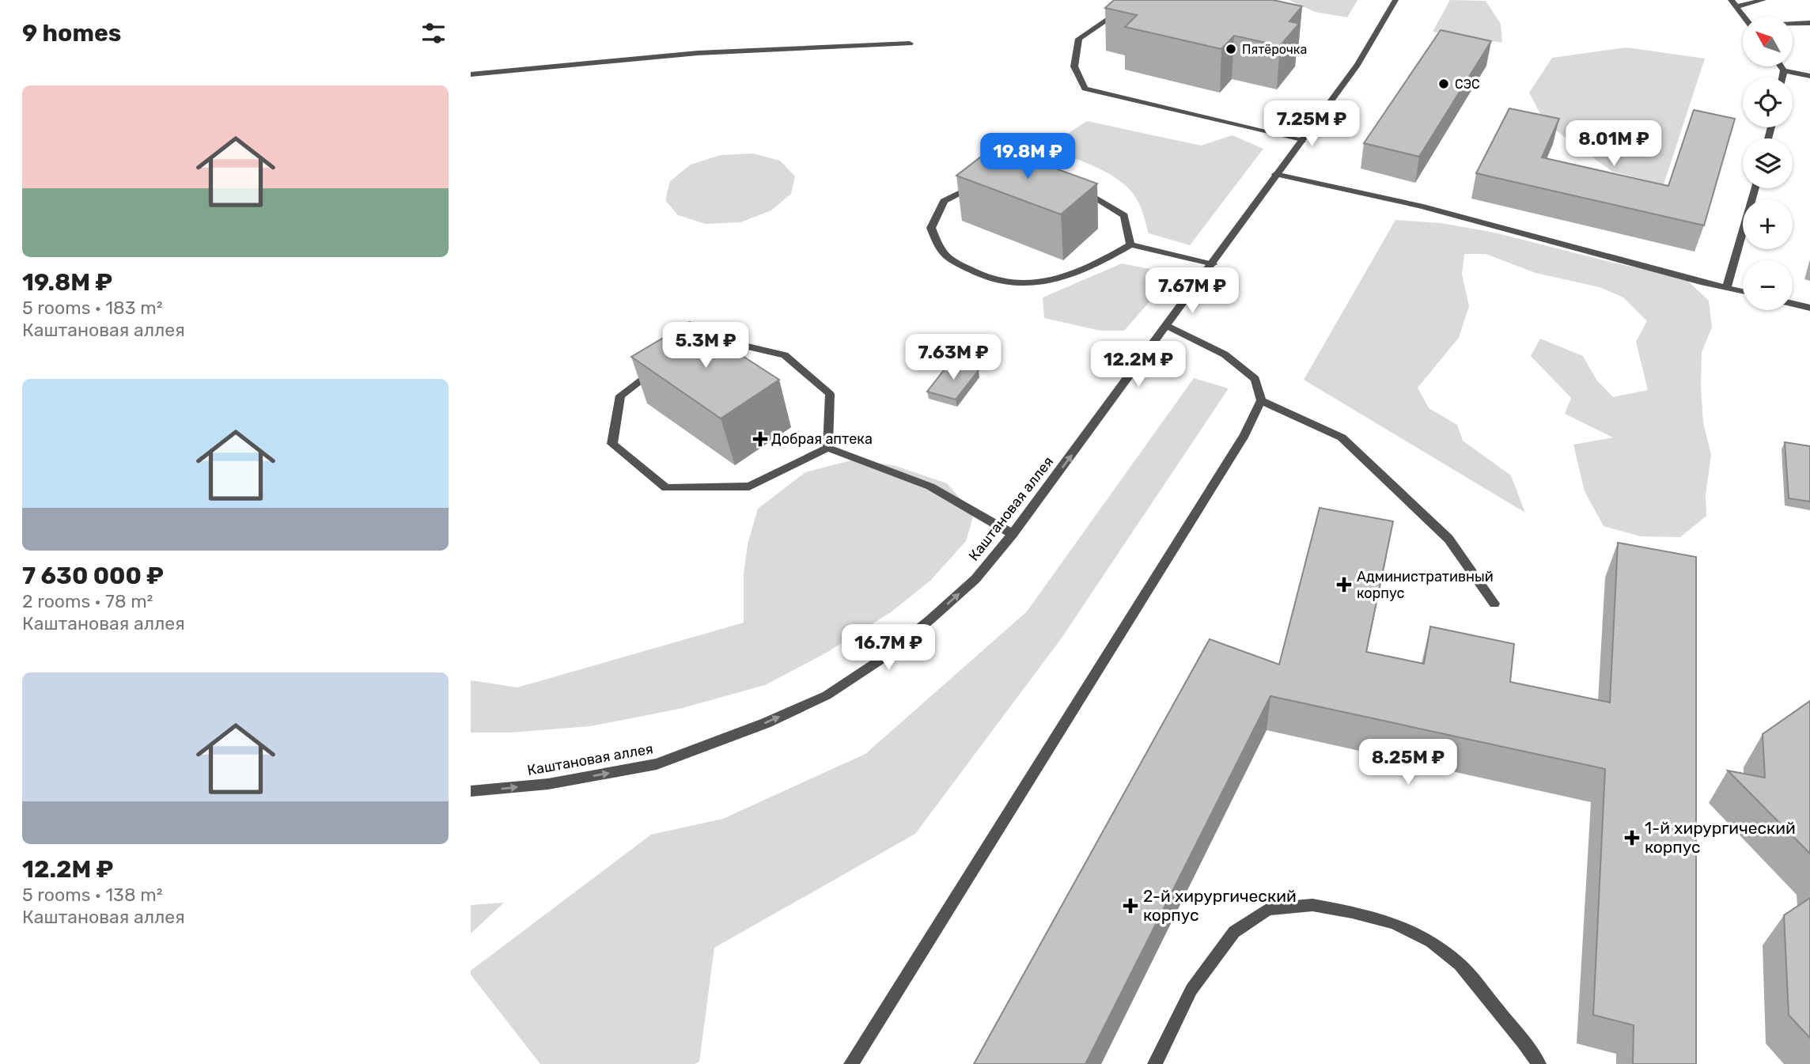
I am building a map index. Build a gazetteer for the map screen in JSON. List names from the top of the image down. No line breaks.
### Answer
{"streets":{"street":["Каштановая аллея"]},"one_way":["Каштановая аллея"],"places":{"other":["Пятёрочка","СЭС"],"health":["Добрая аптека","Административный корпус","1-й хирургический корпус","2-й хирургический корпус"]},"north":"top left","page":{"heading":"9 homes","map_buttons":["+","−"],"list":[{"name":"19.8M ₽","note":"5 rooms · 183 m² · Каштановая аллея"},{"name":"7 630 000 ₽","note":"2 rooms · 78 m² · Каштановая аллея"},{"name":"12.2M ₽","note":"5 rooms · 138 m² · Каштановая аллея"}],"price":["7.25M ₽","8.01M ₽","19.8M ₽","7.67M ₽","5.3M ₽","7.63M ₽","12.2M ₽","16.7M ₽","8.25M ₽"]}}
